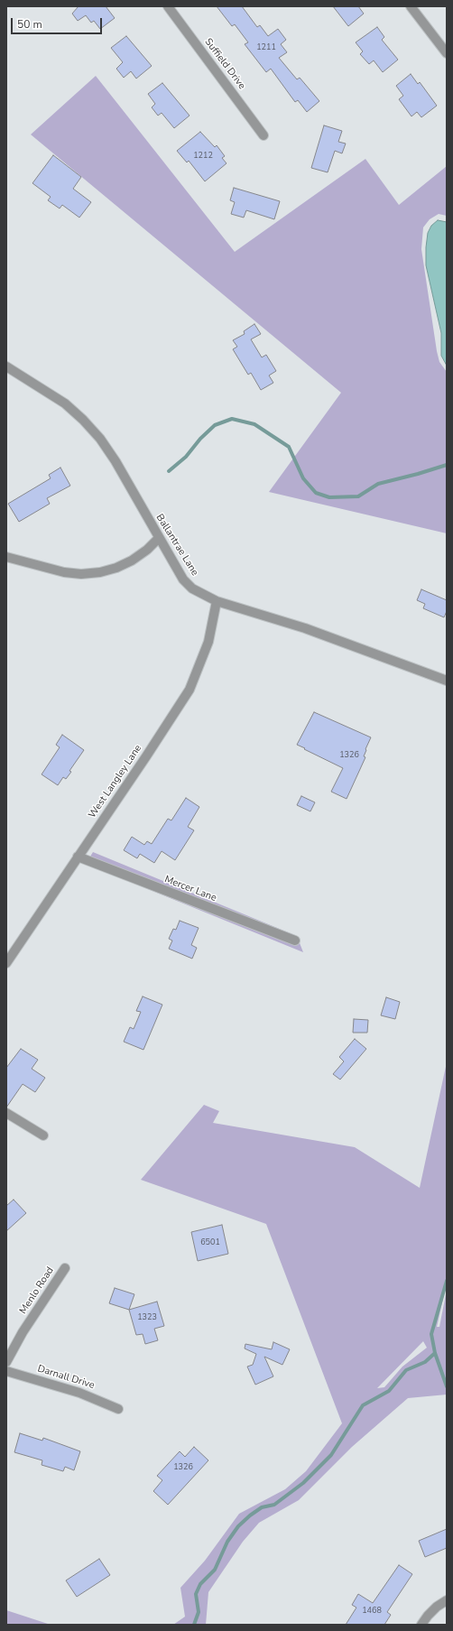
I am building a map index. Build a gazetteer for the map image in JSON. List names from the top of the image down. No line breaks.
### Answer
{"streets":{"street":["Suffield Drive","Ballantrae Lane","West Langley Lane","Mercer Lane","Menlo Road","Darnall Drive"]},"crossings":[["Ballantrae Lane","West Langley Lane"],["West Langley Lane","Mercer Lane"]],"house_numbers":["1211","1212","1326","6501","1323","1326","1468"],"scale_bar":"50 m"}
